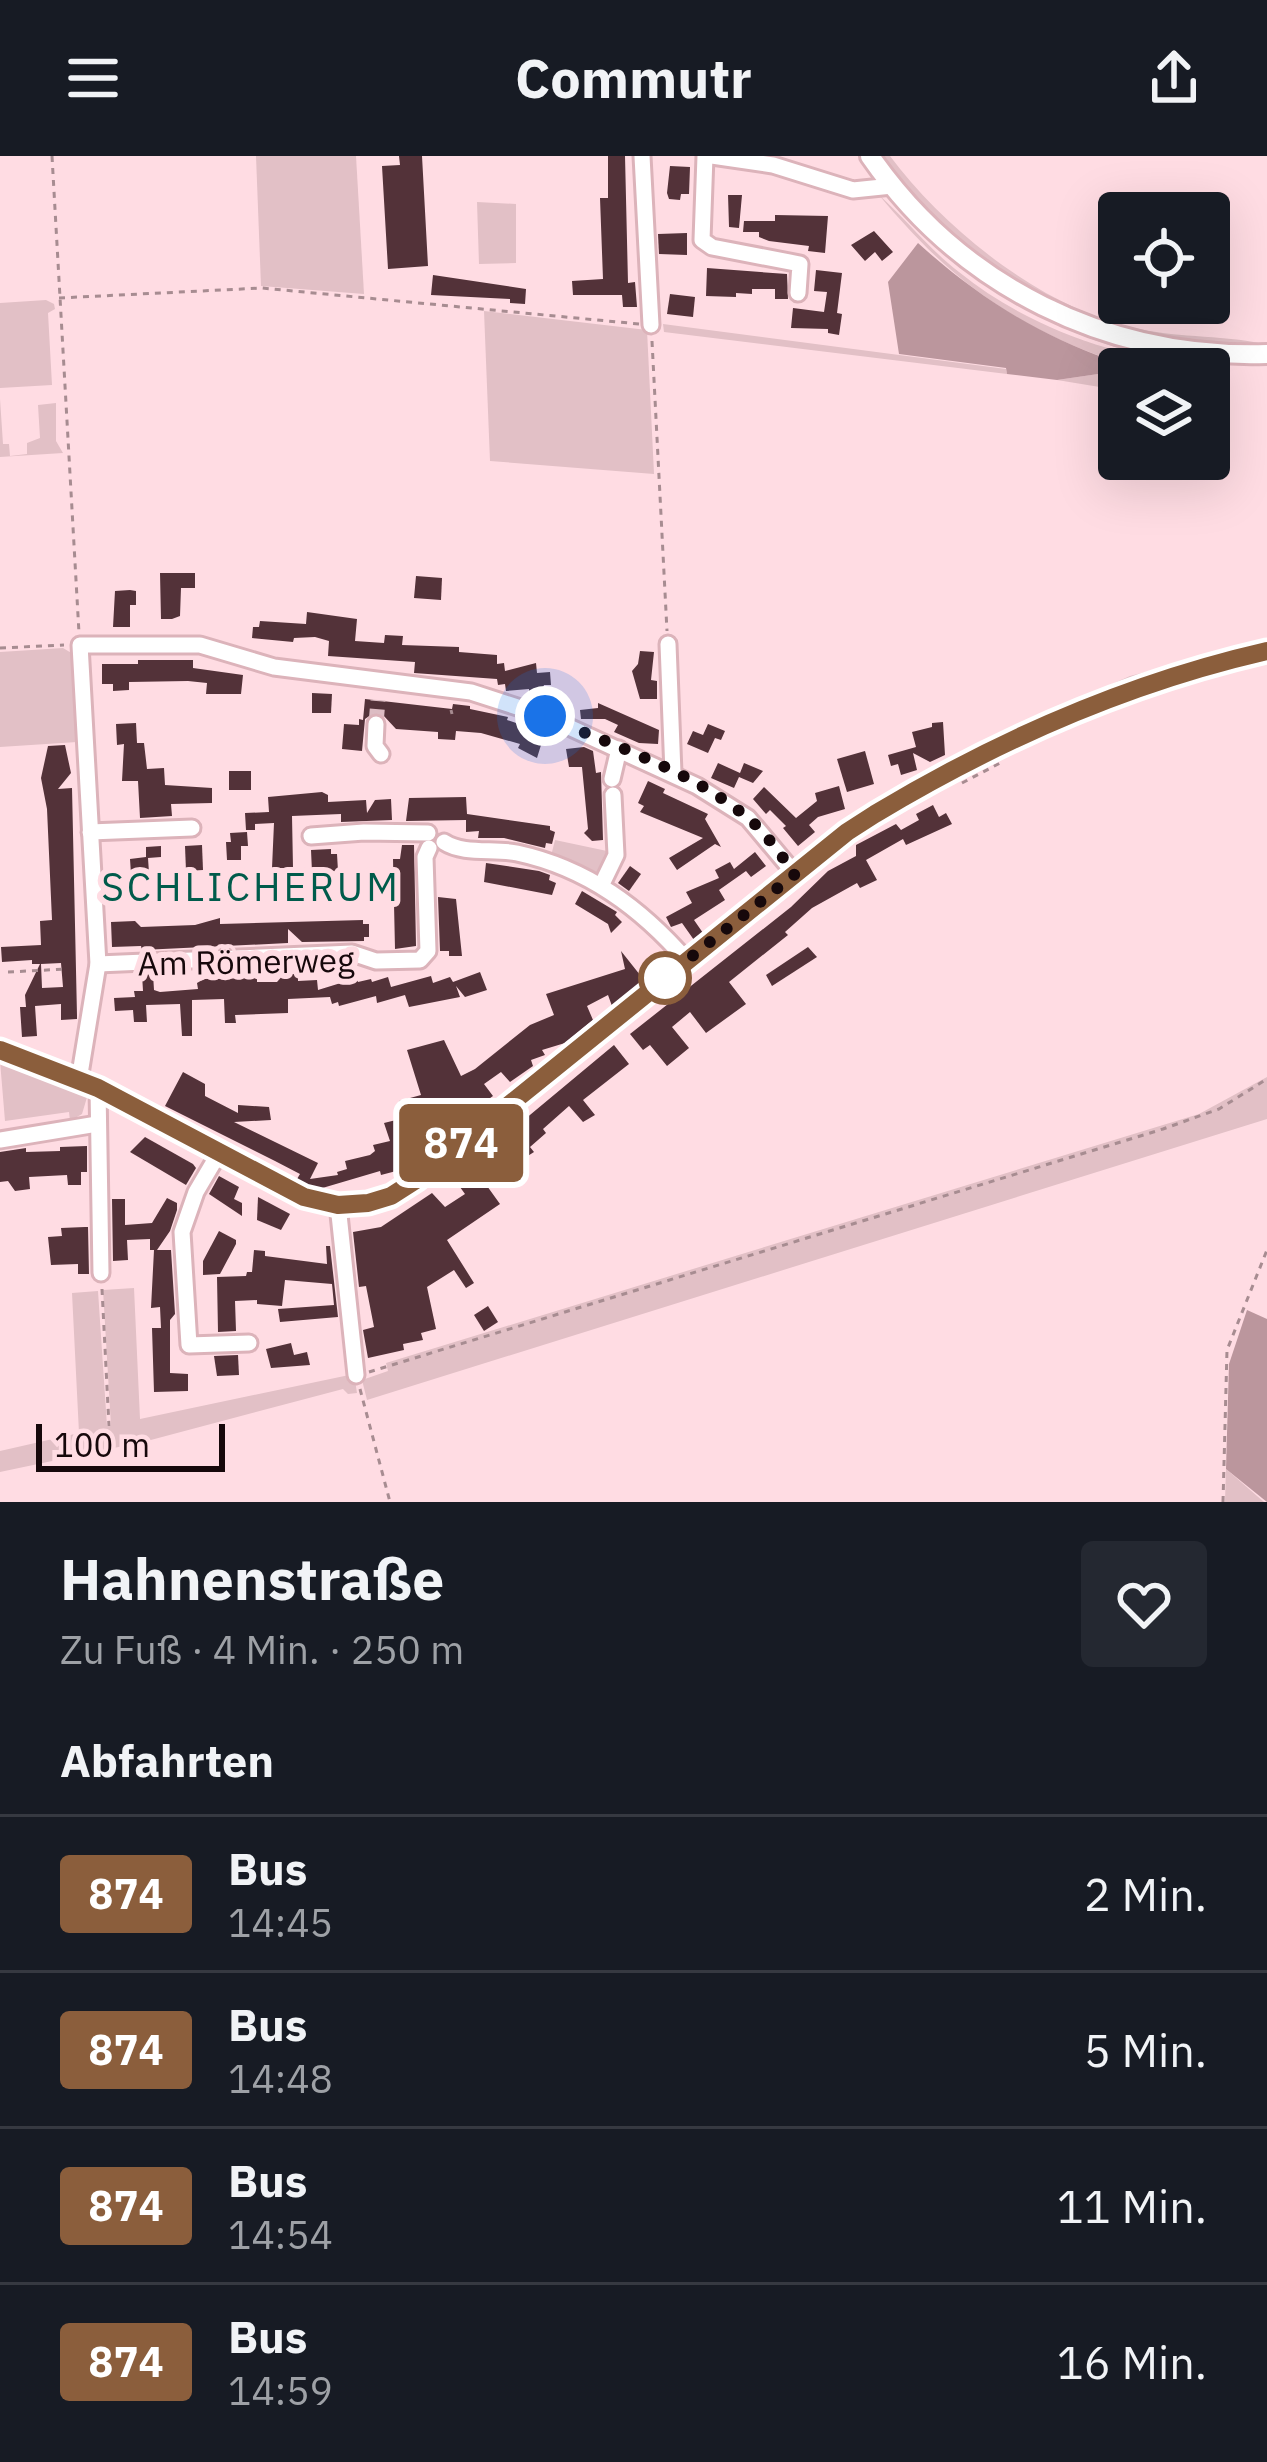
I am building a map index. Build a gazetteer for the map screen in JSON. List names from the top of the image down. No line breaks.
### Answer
{"streets":{"street":["Am Römerweg"]},"districts":["SCHLICHERUM"],"lines":["bus line 874"],"scale_bar":"100 m","page":{"header":"Commutr","on_map":"874","scale":"100 m","heading":[["Hahnenstraße","Zu Fuß · 4 Min. · 250 m"],"Abfahrten"],"list":[{"mark":"874","name":"Bus","note":"14:45","value":"2 Min."},{"mark":"874","name":"Bus","note":"14:48","value":"5 Min."},{"mark":"874","name":"Bus","note":"14:54","value":"11 Min."},{"mark":"874","name":"Bus","note":"14:59","value":"16 Min."}]}}
